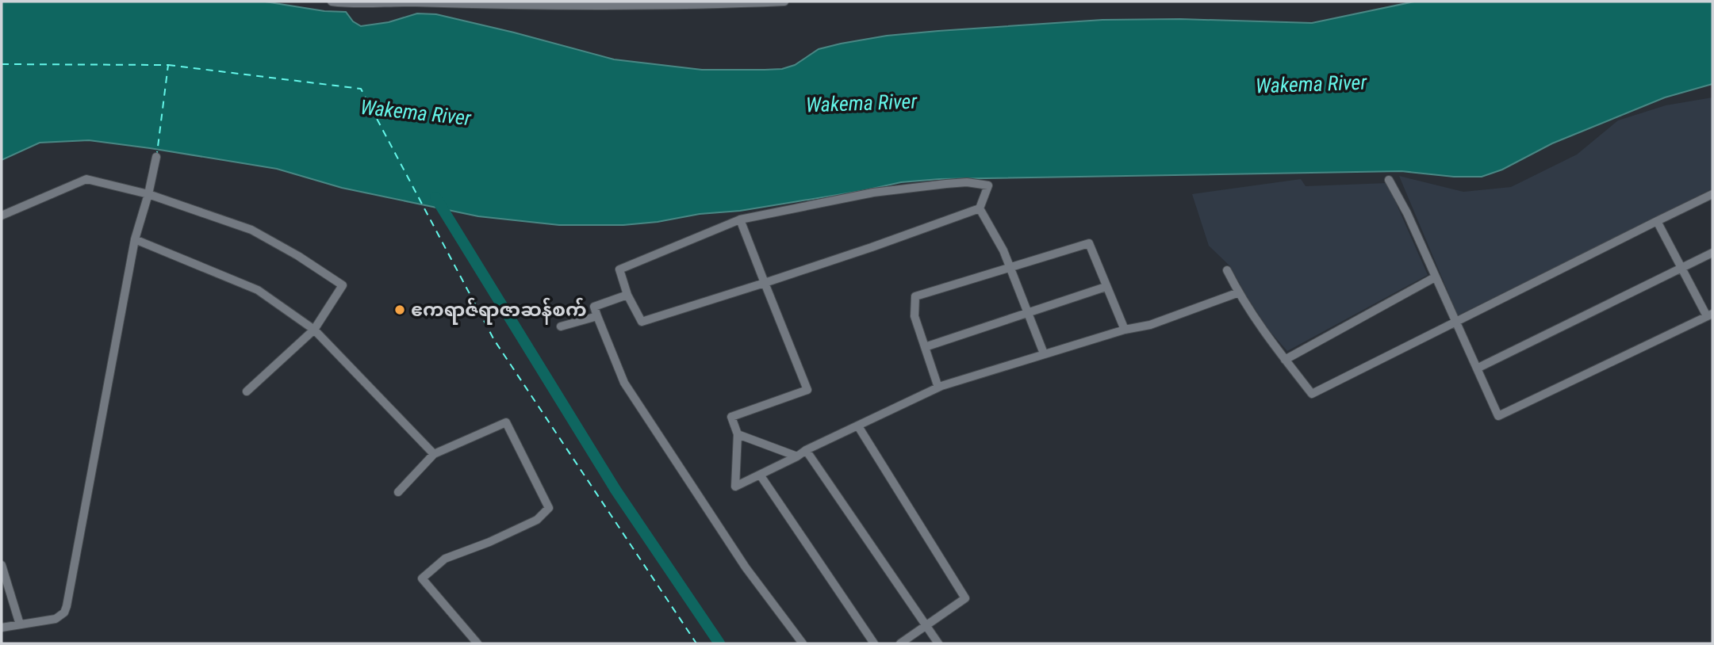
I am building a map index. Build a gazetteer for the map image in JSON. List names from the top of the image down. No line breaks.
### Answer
{"water":["Wakema River"],"places":["ဧကရာဇ်ရာဇာဆန်စက်"]}
